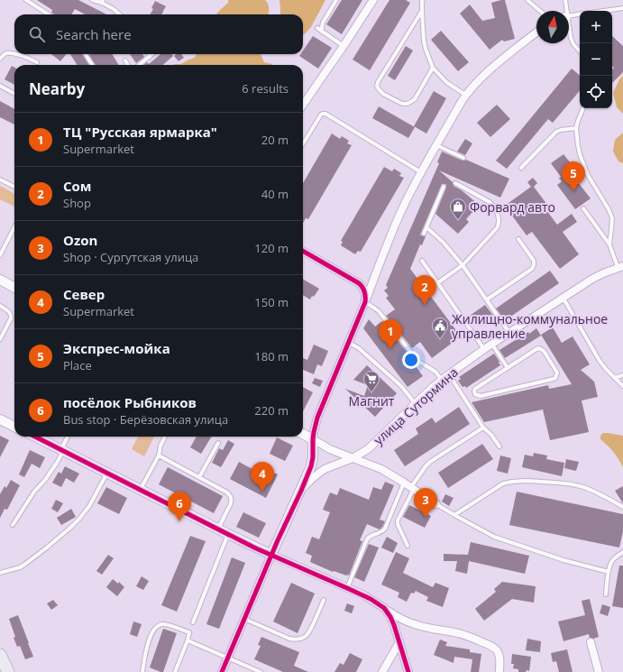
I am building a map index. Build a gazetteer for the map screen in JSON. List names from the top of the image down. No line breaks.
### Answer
{"streets":{"street":["улица Сутормина"]},"places":{"shop":["Форвард авто"],"public building":["Жилищно-коммунальное управление"],"supermarket":["Магнит"]},"north":"top","page":{"map_buttons":["+","−"],"search":"Search here","heading":["Nearby","6 results"],"list":[{"mark":"1","name":"ТЦ \"Русская ярмарка\"","note":"Supermarket","value":"20 m"},{"mark":"2","name":"Сом","note":"Shop","value":"40 m"},{"mark":"3","name":"Ozon","note":"Shop · Сургутская улица","value":"120 m"},{"mark":"4","name":"Север","note":"Supermarket","value":"150 m"},{"mark":"5","name":"Экспрес-мойка","note":"Place","value":"180 m"},{"mark":"6","name":"посёлок Рыбников","note":"Bus stop · Берёзовская улица","value":"220 m"}],"pins":["5","2","1","4","3","6"]}}
